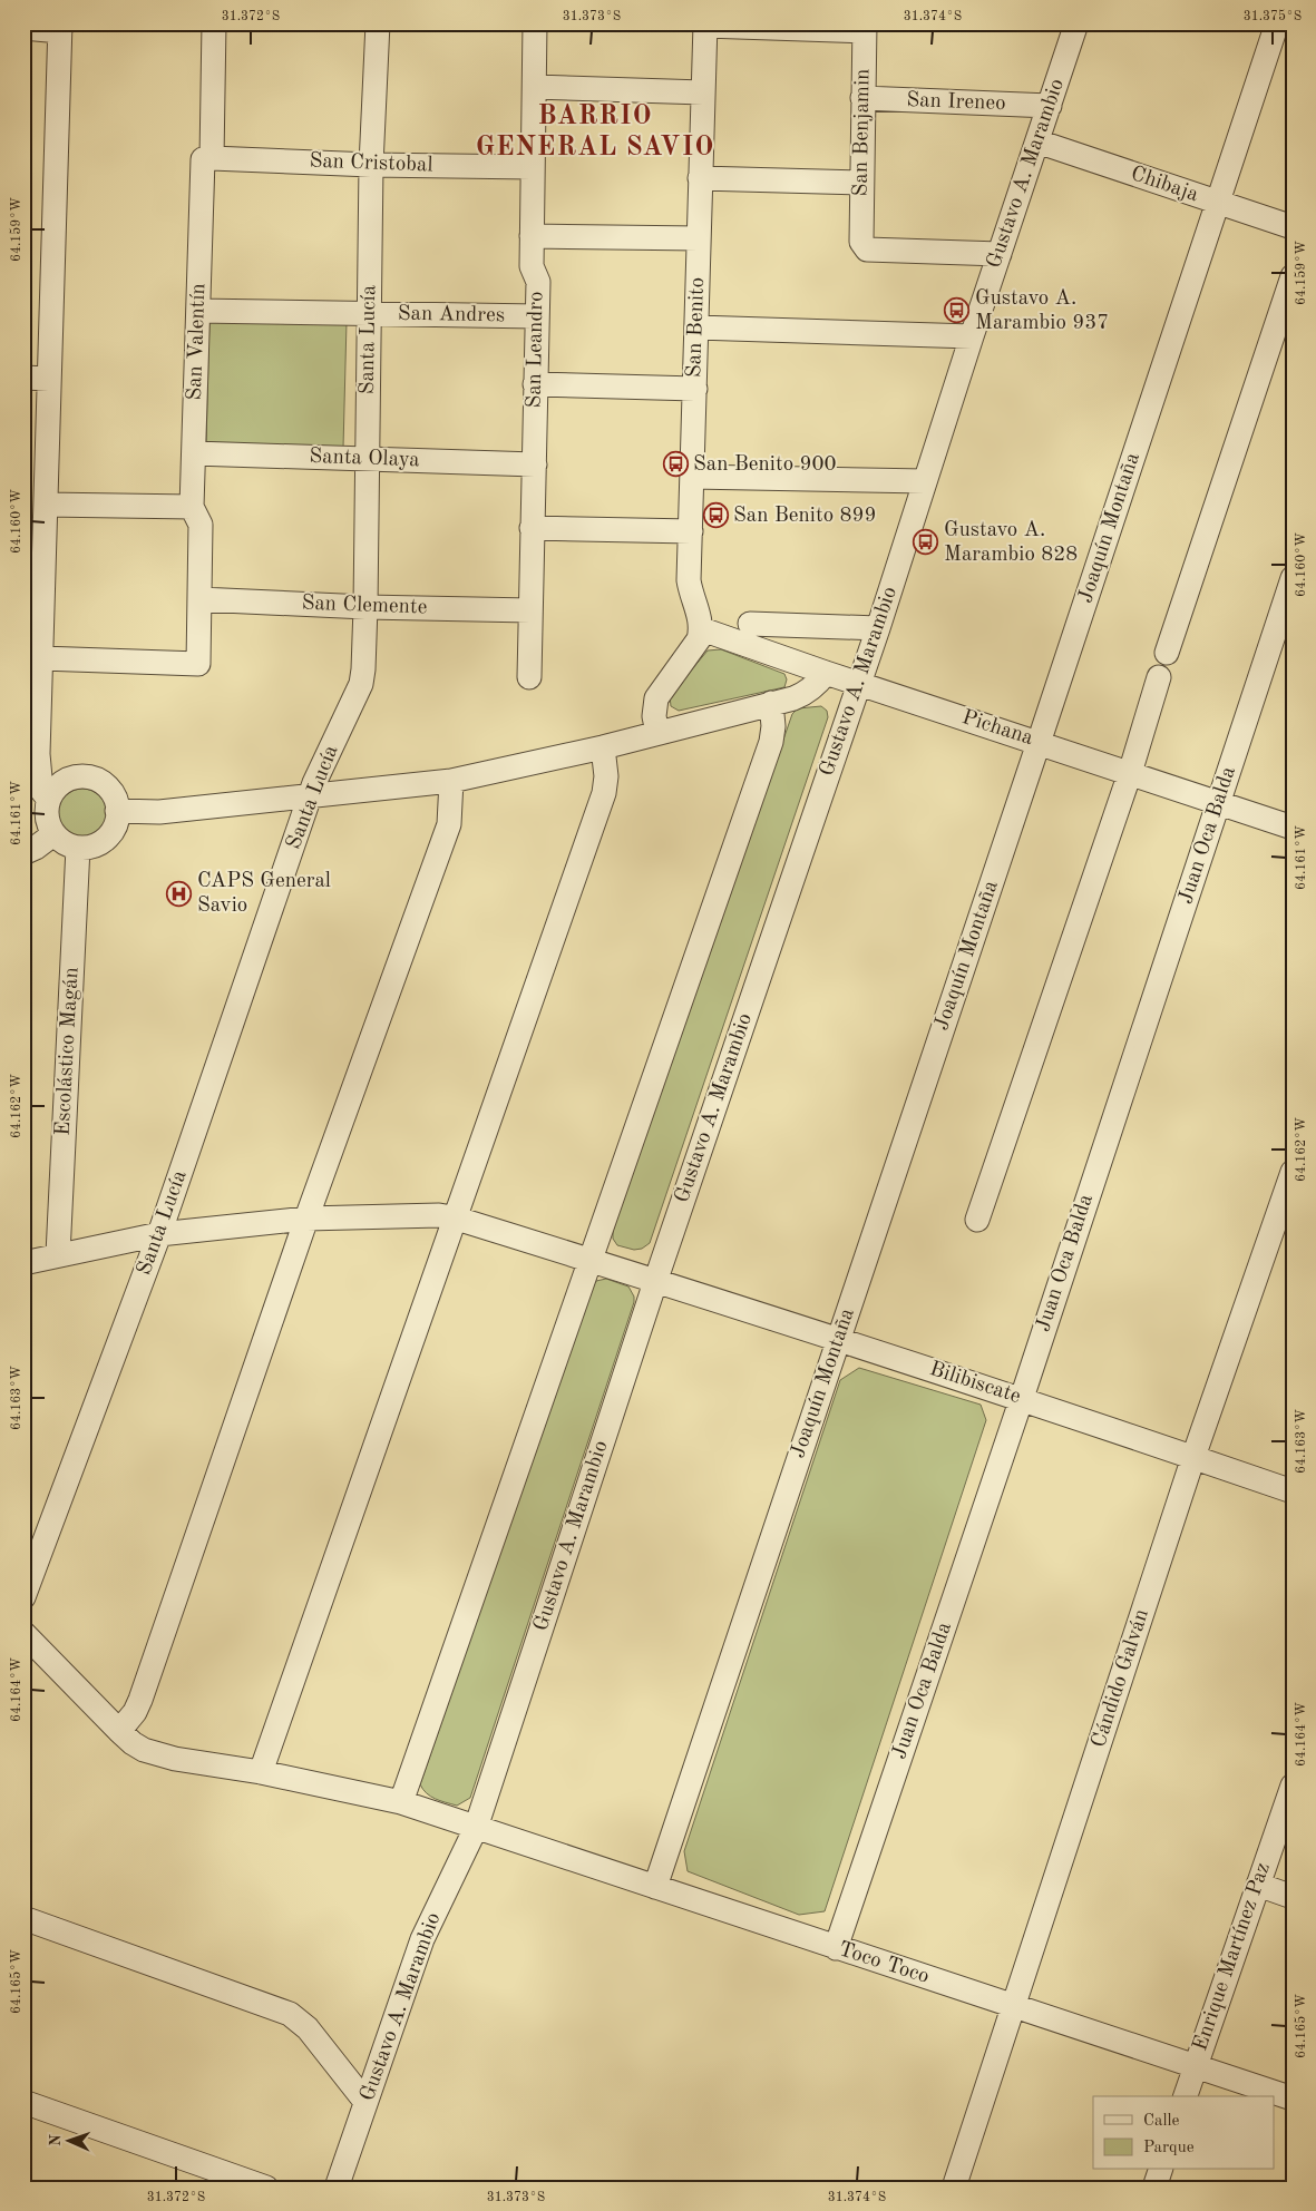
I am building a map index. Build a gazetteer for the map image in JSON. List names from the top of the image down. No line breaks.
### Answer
{"streets":{"street":["San Ireneo","San Benjamin","San Cristobal","Gustavo A. Marambio","Chibaja","San Andres","San Benito","Santa Lucía","San Valentín","San Leandro","Santa Olaya","Joaquín Montaña","San Clemente","Pichana","Juan Oca Balda","Escolástico Magán","Bilibiscate","Cándido Galván","Enrique Martínez Paz","Toco Toco"]},"crossings":[["San Ireneo","San Benjamin"],["San Ireneo","Gustavo A. Marambio"],["San Benjamin","Gustavo A. Marambio"],["San Cristobal","Santa Lucía"],["San Cristobal","San Valentín"],["San Cristobal","San Leandro"],["Gustavo A. Marambio","Chibaja"],["Gustavo A. Marambio","Pichana"],["Gustavo A. Marambio","Bilibiscate"],["Gustavo A. Marambio","Toco Toco"],["Chibaja","Joaquín Montaña"],["San Andres","Santa Lucía"],["San Andres","San Valentín"],["San Andres","San Leandro"],["San Benito","Pichana"],["Santa Lucía","Santa Olaya"],["Santa Lucía","San Clemente"],["Santa Lucía","Bilibiscate"],["San Valentín","Santa Olaya"],["San Valentín","San Clemente"],["San Leandro","Santa Olaya"],["San Leandro","San Clemente"],["Joaquín Montaña","Pichana"],["Joaquín Montaña","Bilibiscate"],["Joaquín Montaña","Toco Toco"],["Pichana","Juan Oca Balda"],["Juan Oca Balda","Bilibiscate"],["Juan Oca Balda","Toco Toco"],["Escolástico Magán","Bilibiscate"],["Bilibiscate","Cándido Galván"],["Cándido Galván","Toco Toco"],["Enrique Martínez Paz","Toco Toco"]],"districts":["BARRIO GENERAL SAVIO"],"places":{"bus stop":["Gustavo A. Marambio 937","San Benito 900","San Benito 899","Gustavo A. Marambio 828"],"hospital":["CAPS General Savio"]},"legend":["Calle","Parque"],"north":"left","coordinates":["31.372°S","31.373°S","31.374°S","31.375°S","64.159°W","64.160°W","64.161°W","64.162°W","64.163°W","64.164°W","64.165°W"]}
